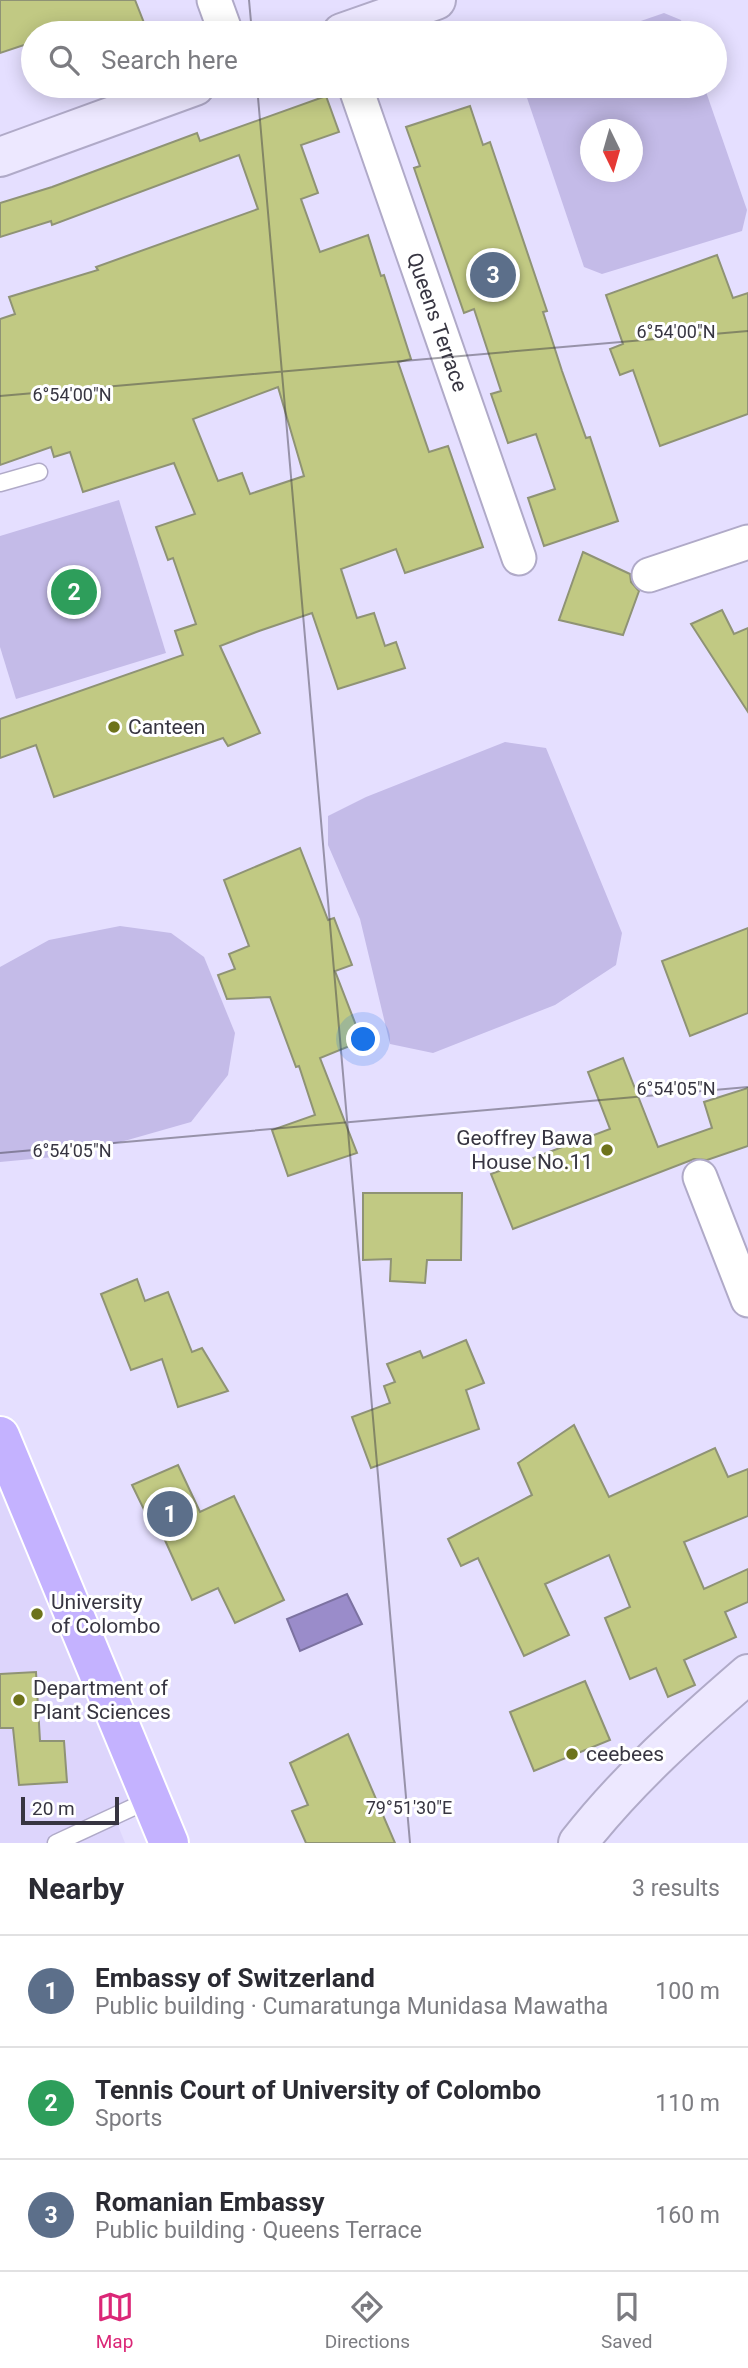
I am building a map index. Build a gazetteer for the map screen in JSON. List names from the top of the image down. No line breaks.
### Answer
{"streets":{"street":["Queens Terrace"]},"places":["Canteen","Geoffrey Bawa House No.11","University of Colombo","Department of Plant Sciences","ceebees"],"scale_bar":"20 m","north":"bottom","page":{"search":"Search here","pins":["3","2","1"],"scale":"20 m","heading":["Nearby","3 results"],"list":[{"mark":"1","name":"Embassy of Switzerland","note":"Public building · Cumaratunga Munidasa Mawatha","value":"100 m"},{"mark":"2","name":"Tennis Court of University of Colombo","note":"Sports","value":"110 m"},{"mark":"3","name":"Romanian Embassy","note":"Public building · Queens Terrace","value":"160 m"}],"nav":["Map","Directions","Saved"]},"coordinates":["6°54'00\"N","6°54'05\"N","79°51'30\"E"]}
